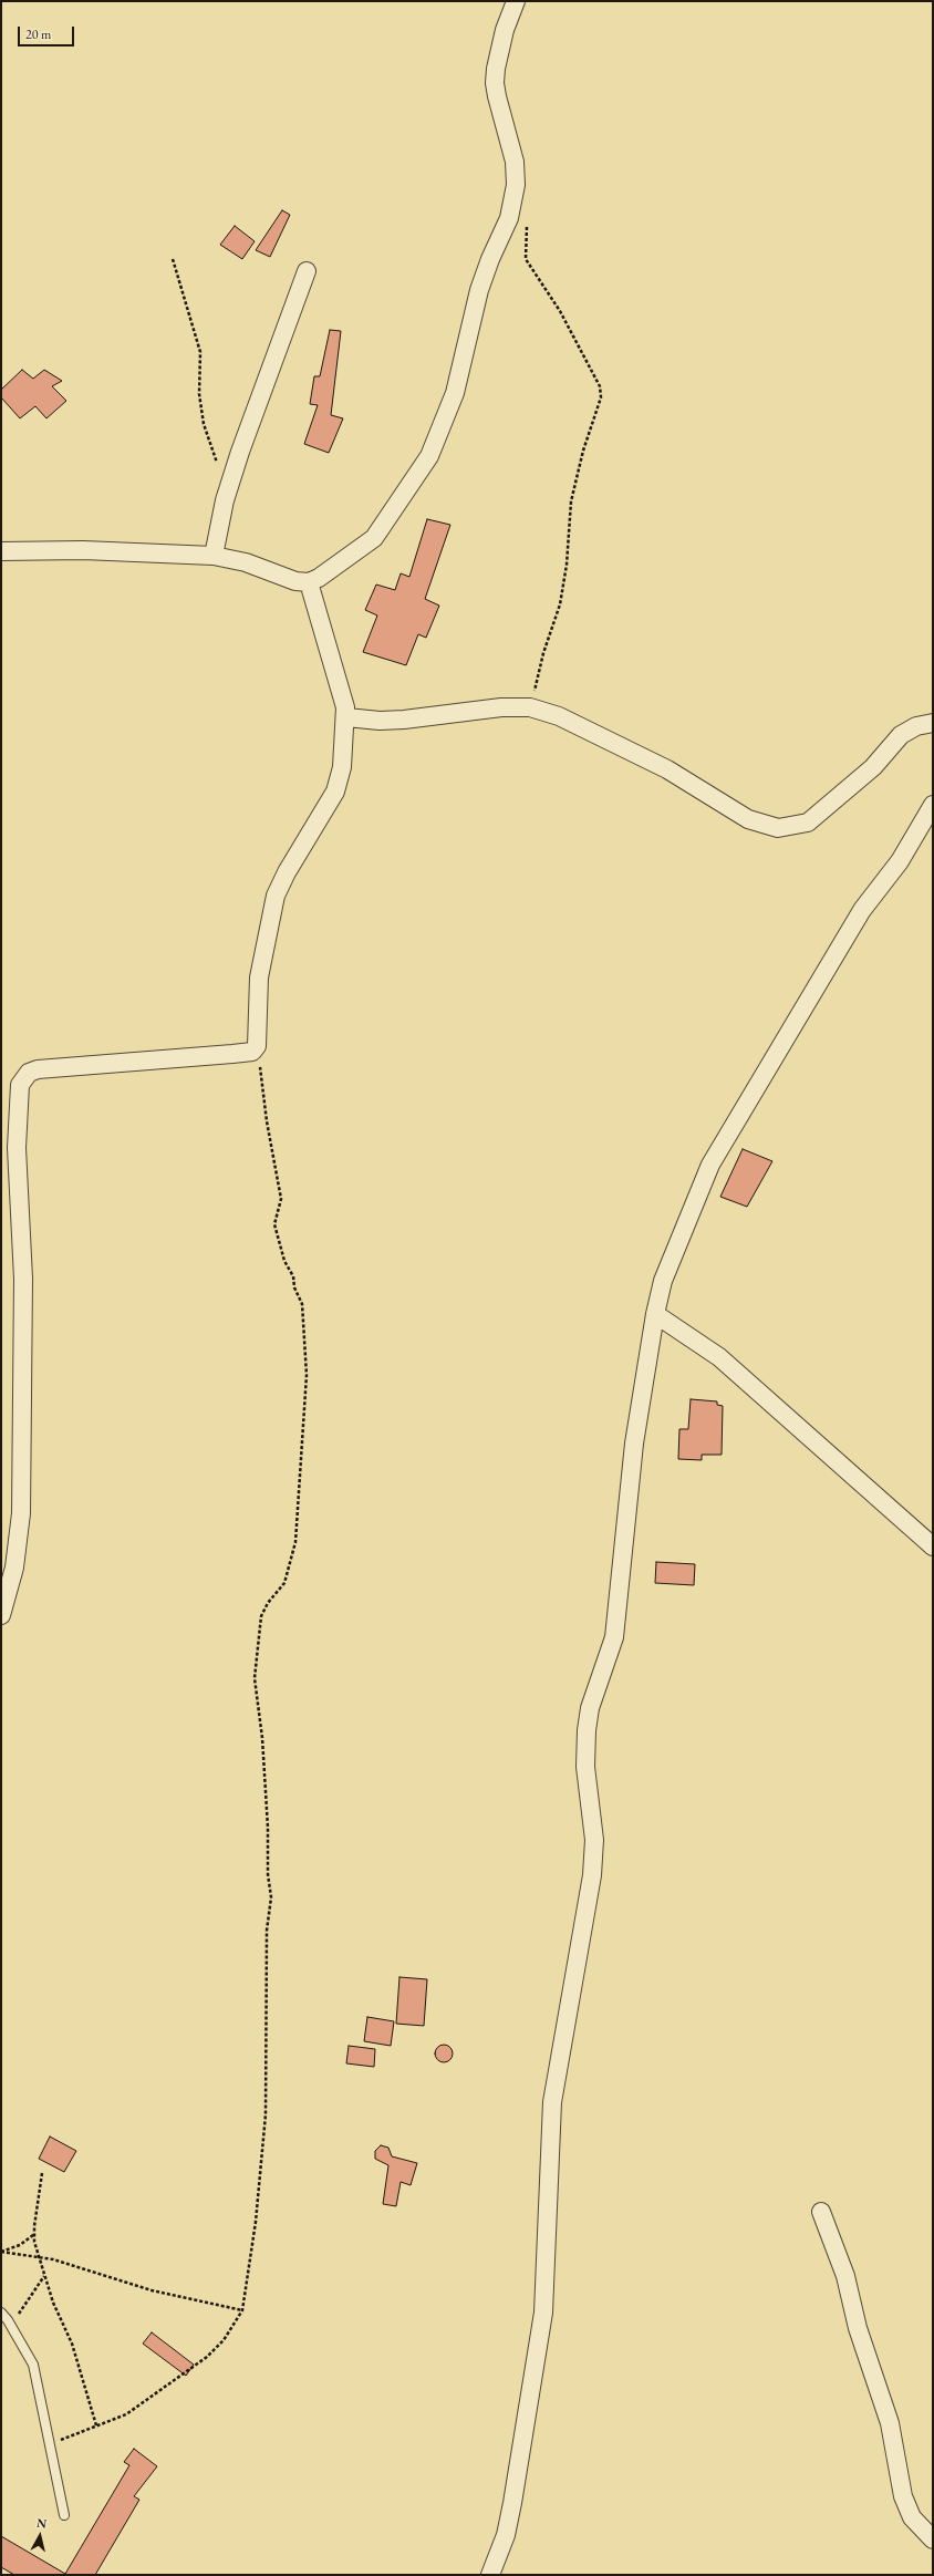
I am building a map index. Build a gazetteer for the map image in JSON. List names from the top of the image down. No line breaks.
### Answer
{"scale_bar":"20 m","north":"top"}
